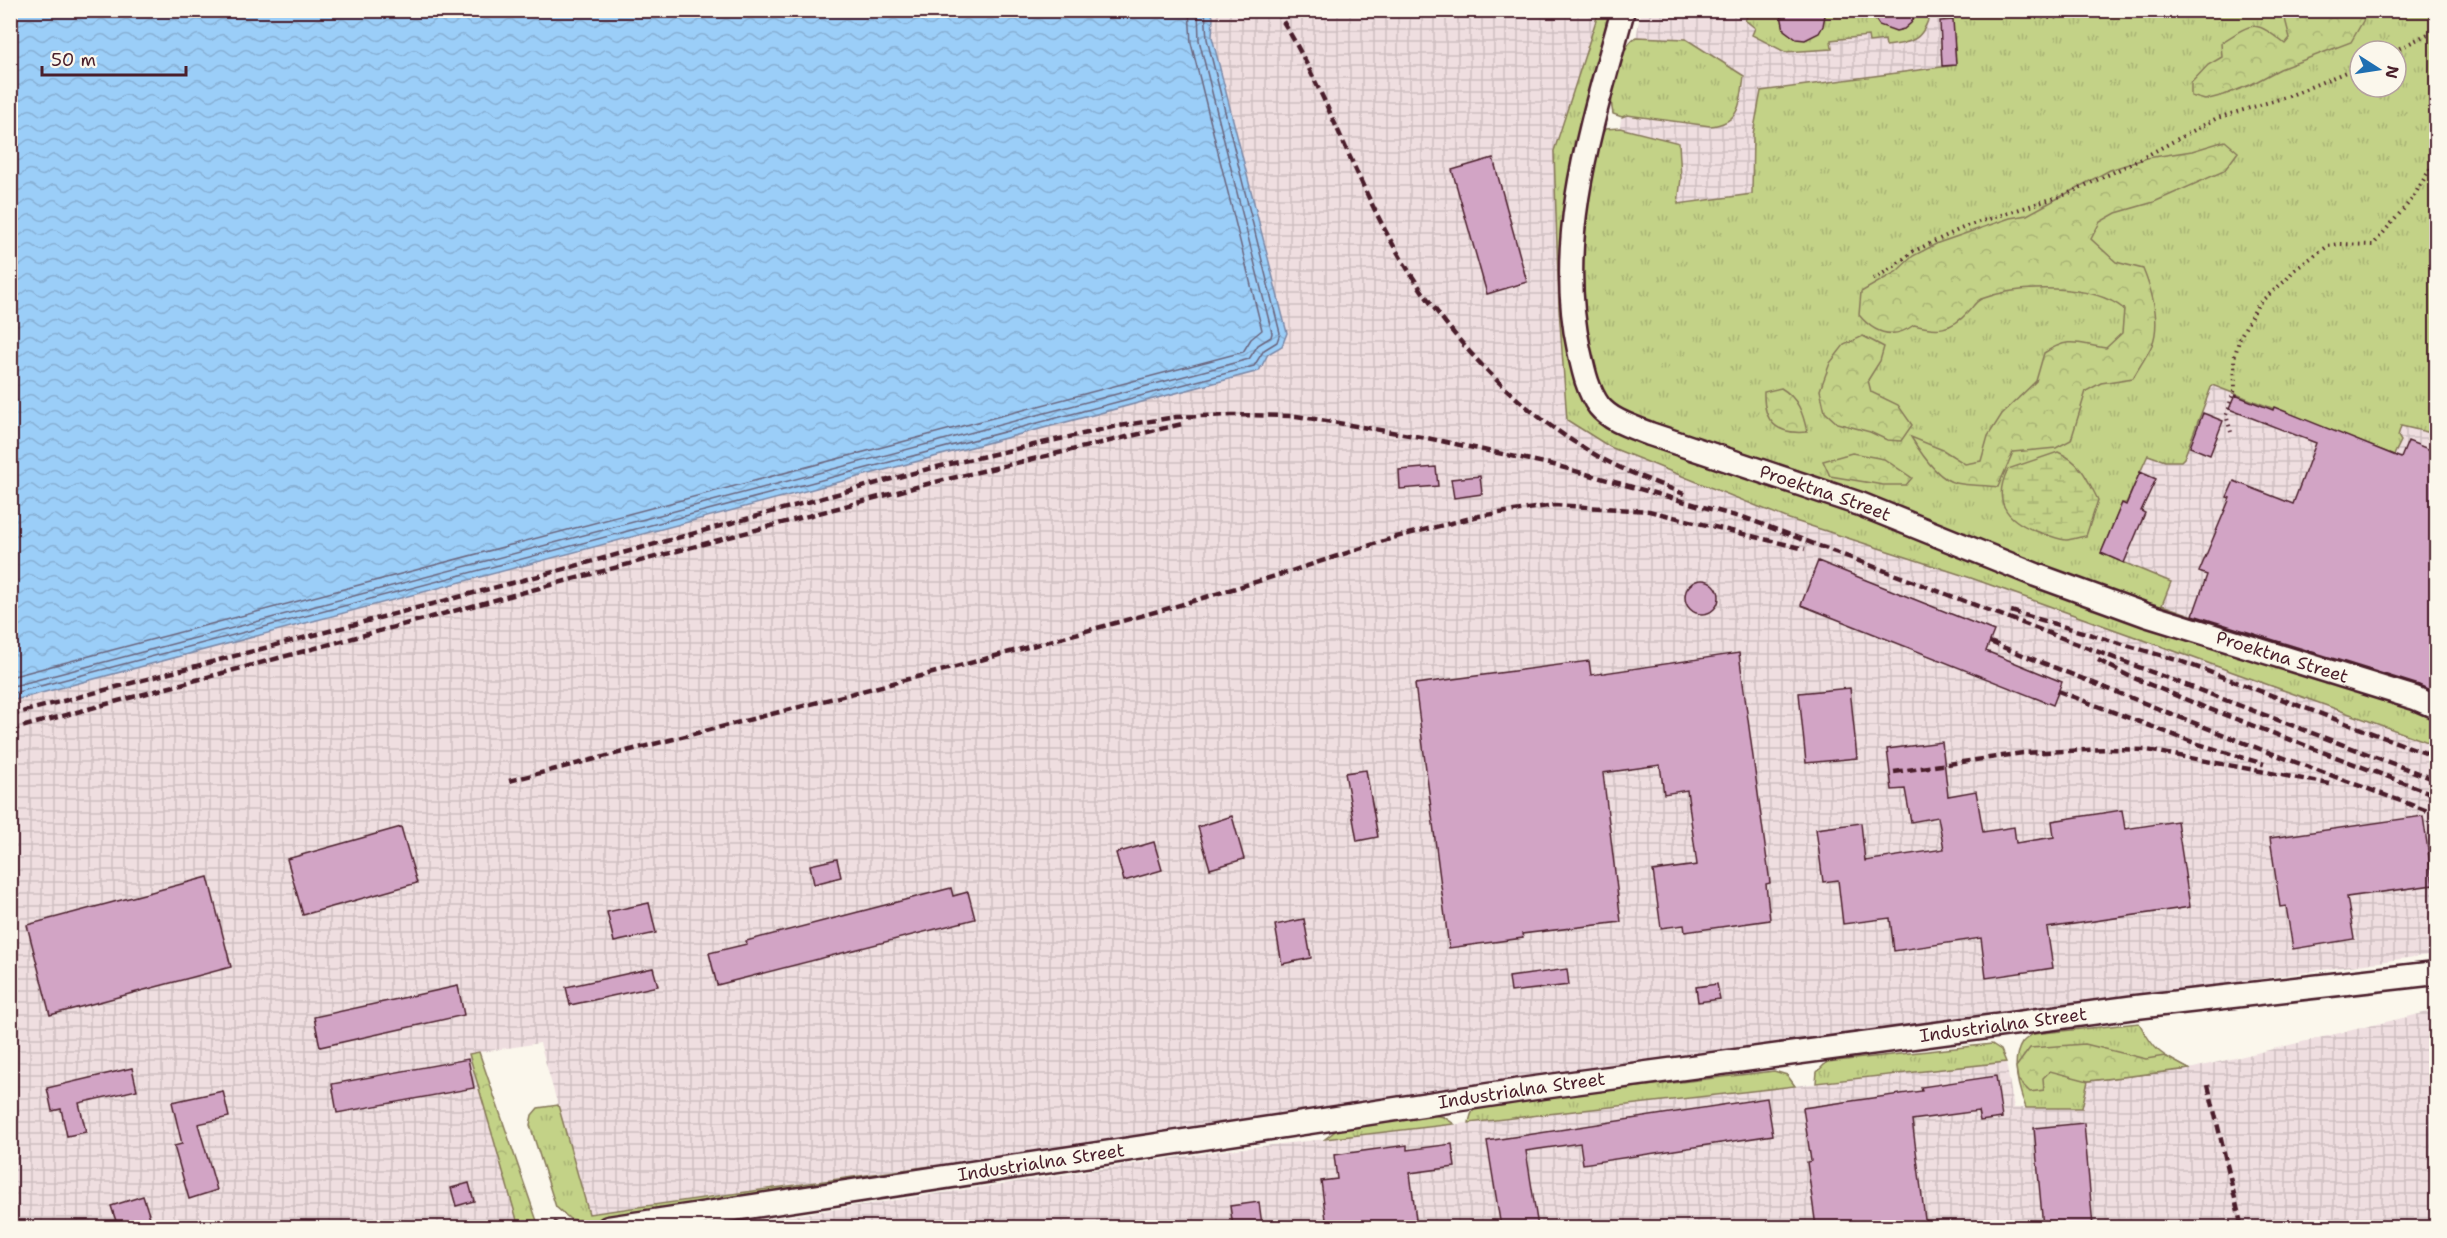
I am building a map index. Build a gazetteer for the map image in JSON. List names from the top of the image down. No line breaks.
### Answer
{"streets":{"street":["Proektna Street","Industrialna Street"]},"scale_bar":"50 m","north":"right"}
